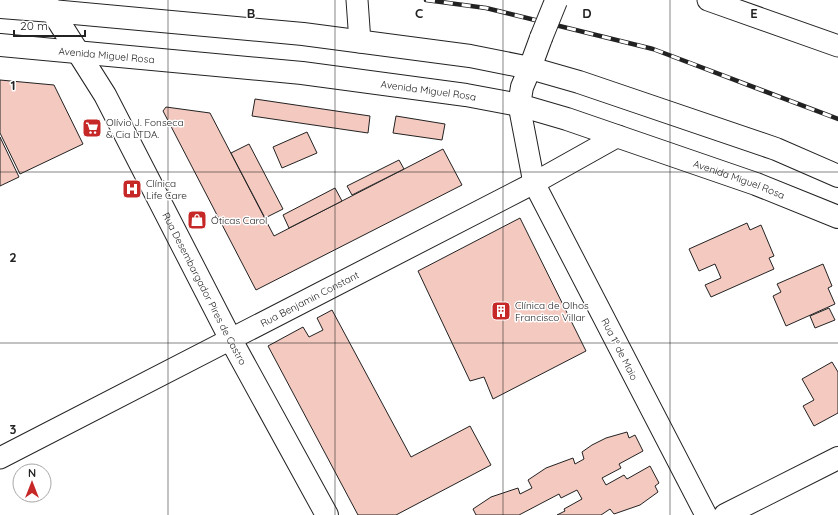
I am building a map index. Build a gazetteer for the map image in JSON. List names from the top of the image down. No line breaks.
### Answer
{"streets":{"main road":["Avenida Miguel Rosa","Rua Desembargador Pires de Castro"],"street":["Rua Benjamin Constant","Rua 1º de Maio"]},"crossings":[["Avenida Miguel Rosa","Rua Desembargador Pires de Castro"],["Avenida Miguel Rosa","Rua Benjamin Constant"],["Avenida Miguel Rosa","Rua 1º de Maio"],["Rua Desembargador Pires de Castro","Rua Benjamin Constant"],["Rua Benjamin Constant","Rua 1º de Maio"]],"places":{"supermarket":["Olívio J. Fonseca & Cia LTDA."],"hospital":["Clínica Life Care"],"shop":["Óticas Carol"],"building":["Clínica de Olhos Francisco Villar"]},"scale_bar":"20 m","north":"top","grid":{"columns":["B","C","D","E"],"rows":["1","2","3"]}}
